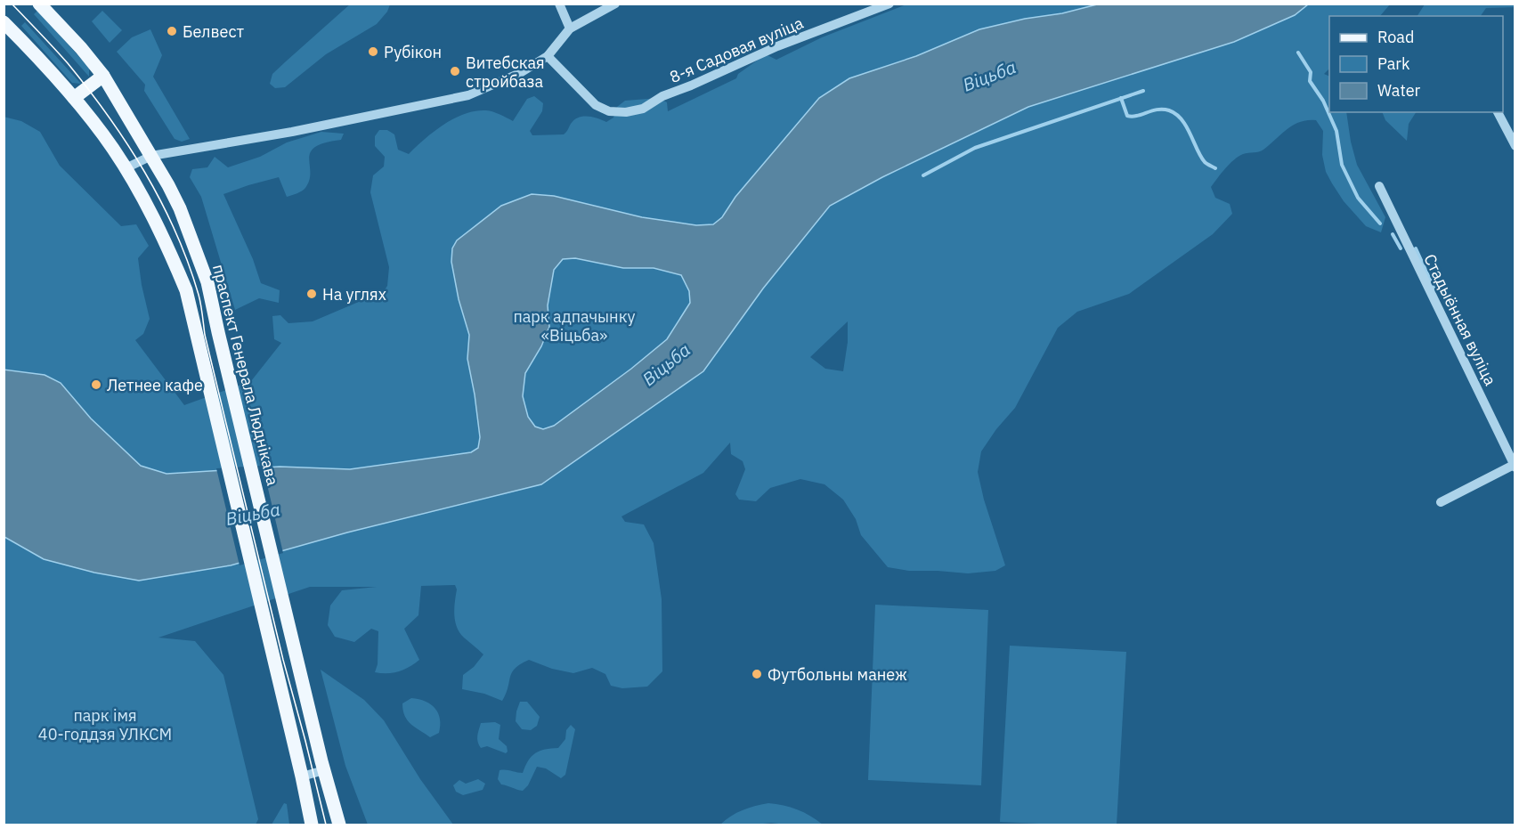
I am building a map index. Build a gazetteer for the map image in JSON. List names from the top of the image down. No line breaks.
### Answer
{"streets":{"main road":["праспект Генерала Люднікава"],"street":["8-я Садовая вуліца","Стадыённая вуліца"]},"water":["Віцьба"],"parks":["парк адпачынку «Віцьба»","парк імя 40-годдзя УЛКСМ"],"places":["Белвест","Рубікон","Витебская стройбаза","На углях","Летнее кафе","Футбольны манеж"],"legend":["Road","Park","Water"]}
